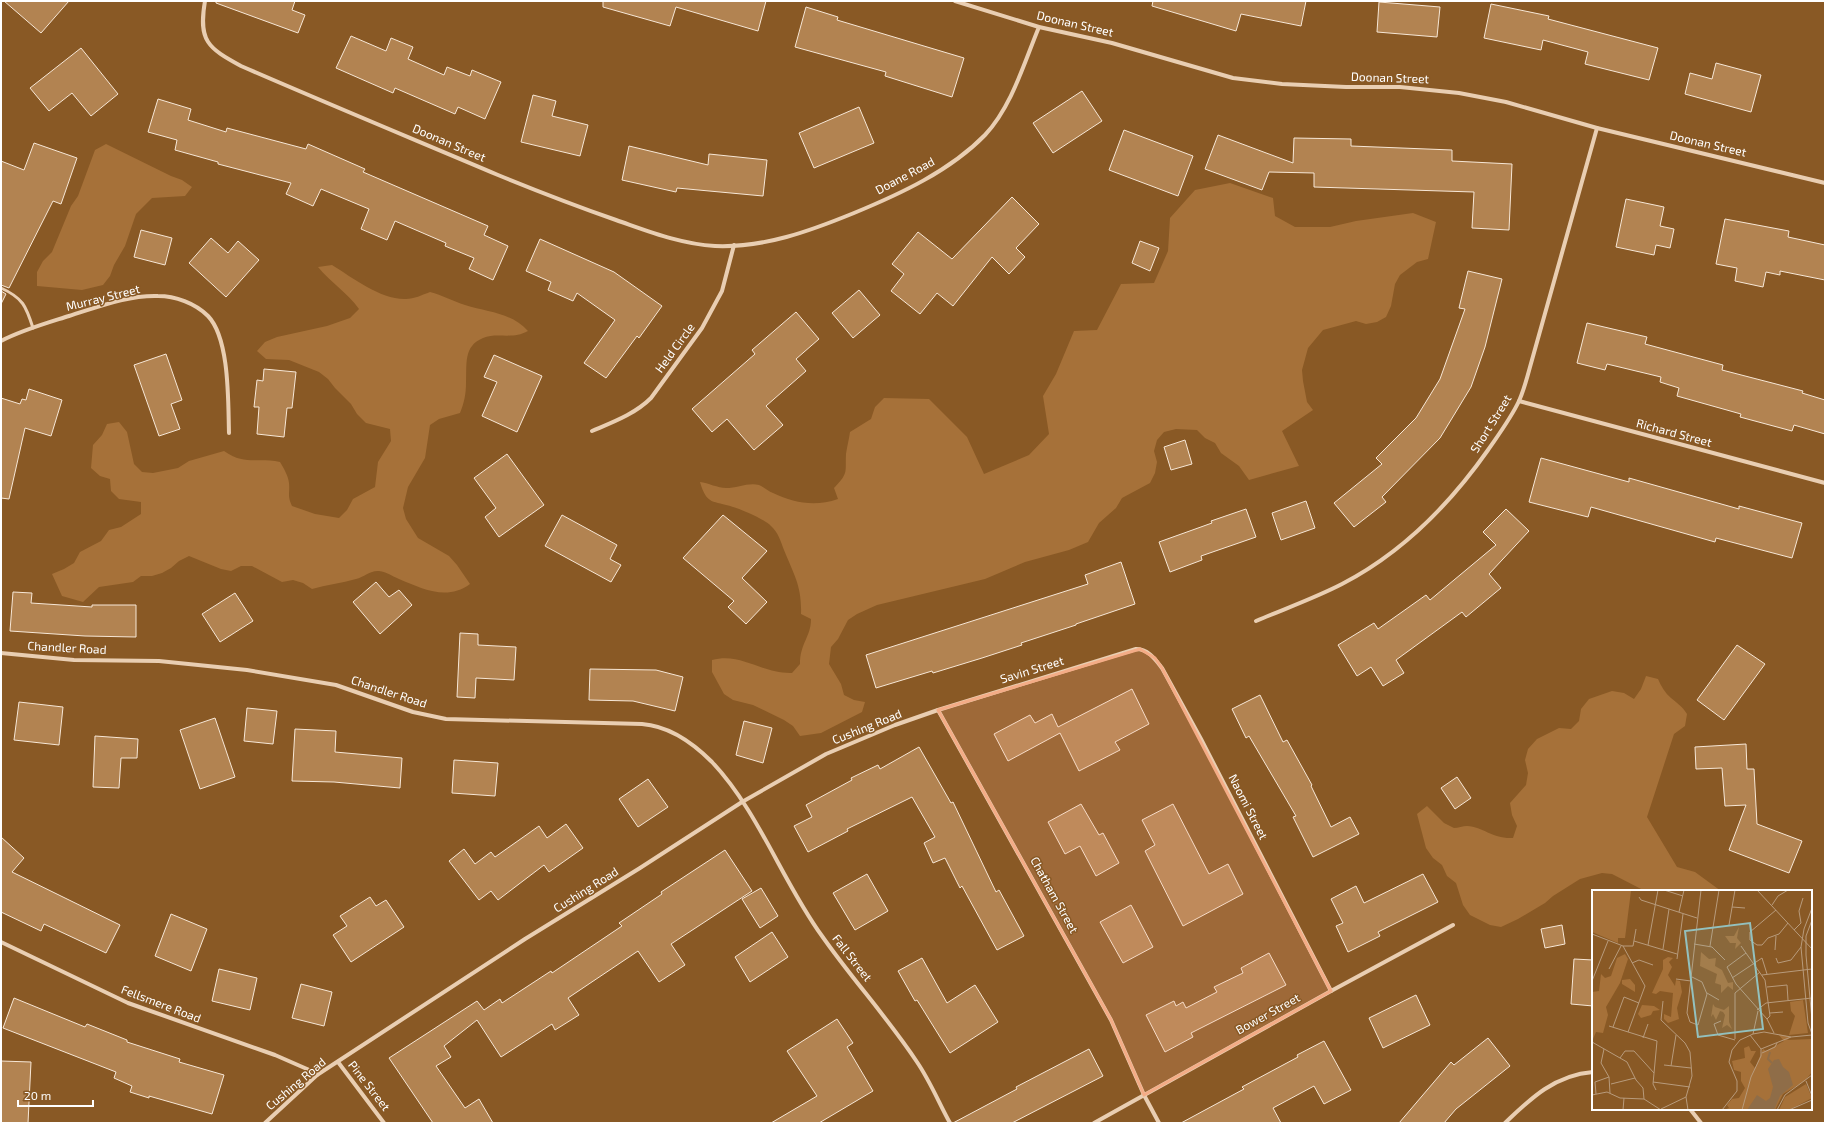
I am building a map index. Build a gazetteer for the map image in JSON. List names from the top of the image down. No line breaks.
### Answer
{"streets":{"street":["Doonan Street","Doane Road","Murray Street","Held Circle","Short Street","Richard Street","Chandler Road","Savin Street","Cushing Road","Naomi Street","Chatham Street","Fall Street","Fellsmere Road","Bower Street","Pine Street"]},"crossings":[["Doonan Street","Doane Road"],["Doonan Street","Held Circle"],["Doonan Street","Short Street"],["Doane Road","Held Circle"],["Short Street","Richard Street"],["Chandler Road","Cushing Road"],["Chandler Road","Fall Street"],["Savin Street","Cushing Road"],["Savin Street","Naomi Street"],["Savin Street","Chatham Street"],["Cushing Road","Chatham Street"],["Cushing Road","Fall Street"],["Cushing Road","Fellsmere Road"],["Cushing Road","Pine Street"],["Naomi Street","Bower Street"],["Chatham Street","Bower Street"]],"scale_bar":"20 m"}
